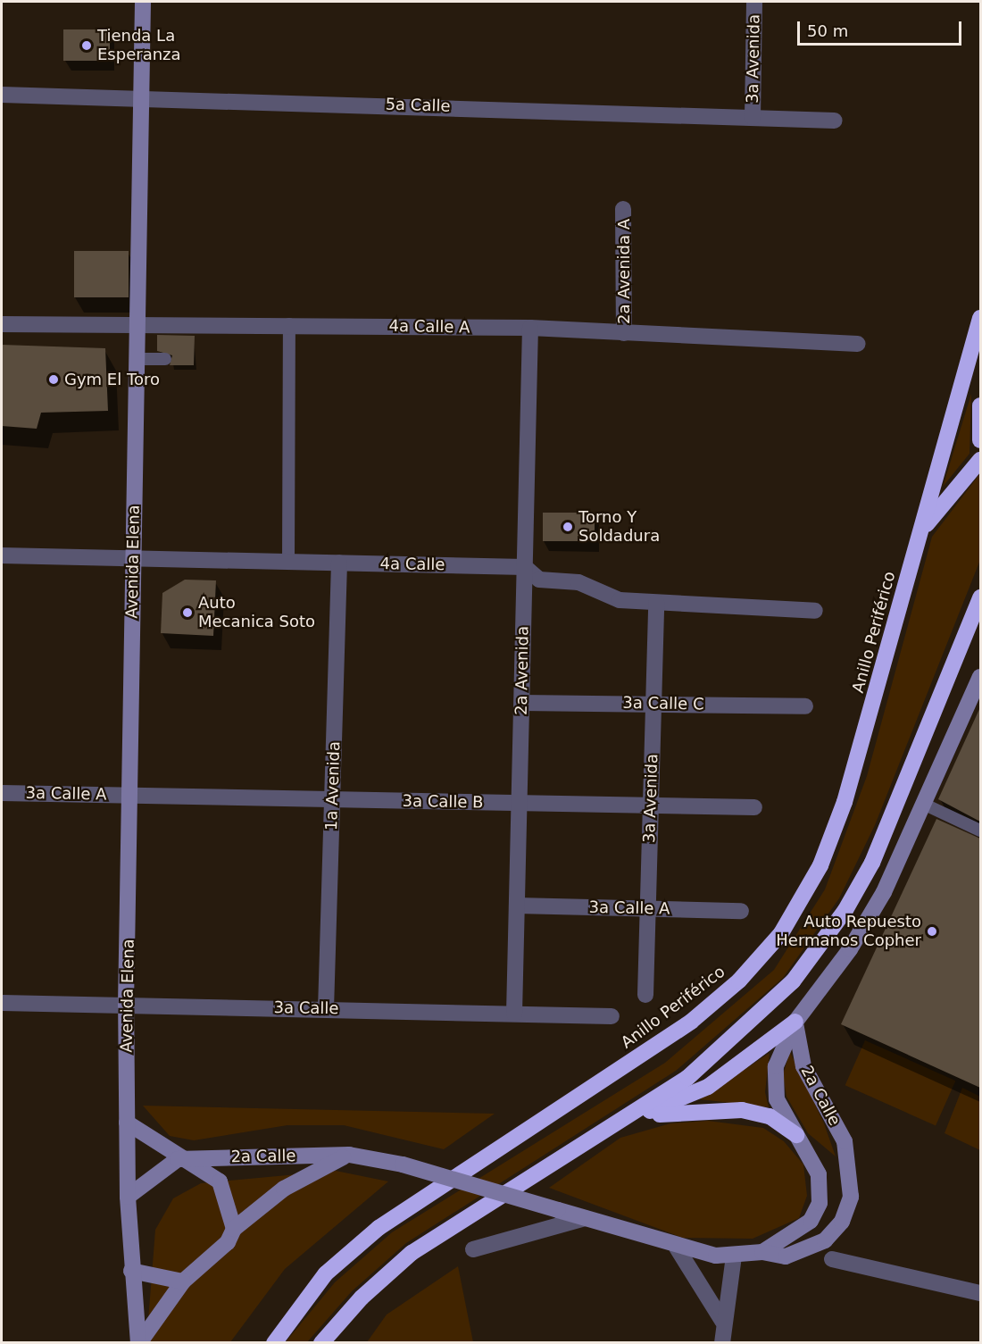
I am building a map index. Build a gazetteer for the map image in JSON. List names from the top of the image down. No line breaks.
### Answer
{"streets":{"highway":["Anillo Periférico"],"main road":["Avenida Elena","2a Calle"],"street":["3a Avenida","5a Calle","2a Avenida A","4a Calle A","4a Calle","2a Avenida","3a Calle C","1a Avenida","3a Calle A","3a Calle B","3a Calle"]},"crossings":[["3a Avenida","5a Calle"],["3a Avenida","4a Calle"],["3a Avenida","3a Calle C"],["3a Avenida","3a Calle A"],["3a Avenida","3a Calle B"],["5a Calle","Avenida Elena"],["2a Avenida A","4a Calle A"],["4a Calle A","Avenida Elena"],["4a Calle A","2a Avenida"],["Avenida Elena","4a Calle"],["Avenida Elena","3a Calle A"],["Avenida Elena","3a Calle B"],["Avenida Elena","3a Calle"],["Avenida Elena","2a Calle"],["4a Calle","2a Avenida"],["4a Calle","1a Avenida"],["2a Avenida","3a Calle C"],["2a Avenida","3a Calle A"],["2a Avenida","3a Calle B"],["2a Avenida","3a Calle"],["1a Avenida","3a Calle B"],["1a Avenida","3a Calle"],["3a Calle A","3a Calle B"]],"places":["Tienda La Esperanza","Gym El Toro","Torno Y Soldadura","Auto Mecanica Soto","Auto Repuesto Hermanos Copher"],"scale_bar":"50 m"}
